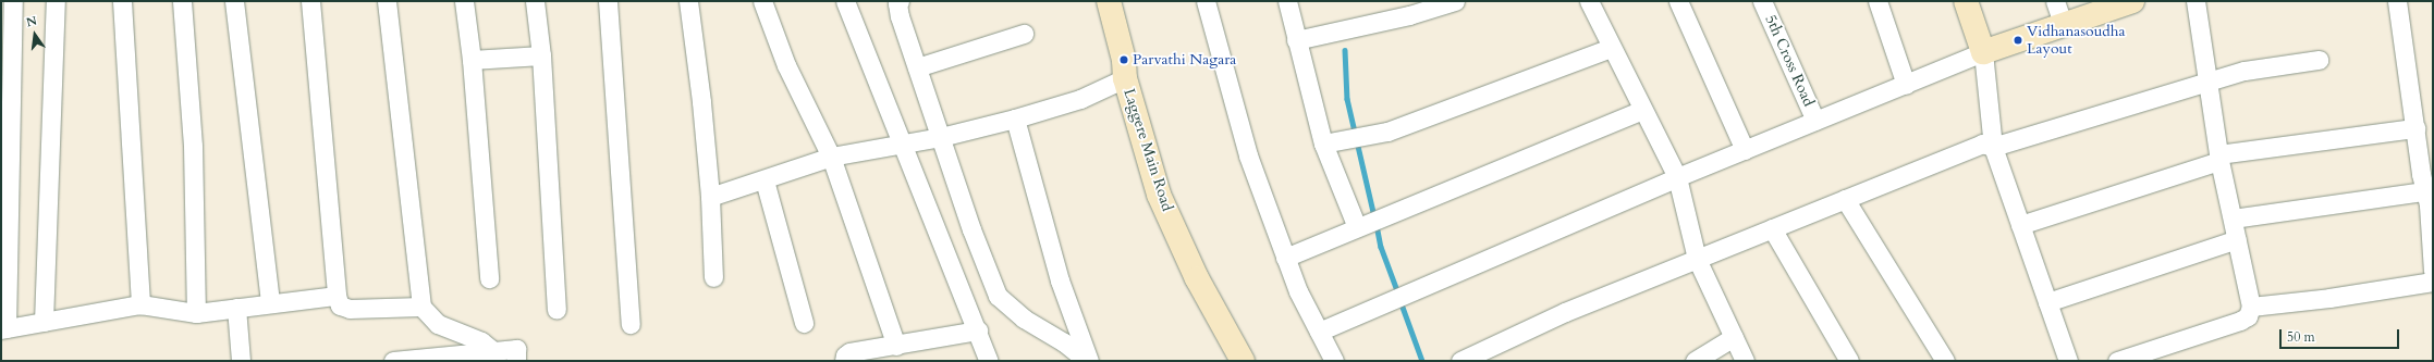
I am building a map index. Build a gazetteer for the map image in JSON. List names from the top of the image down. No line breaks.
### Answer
{"streets":{"street":["5th Cross Road","Laggere Main Road"]},"places":["Vidhanasoudha Layout","Parvathi Nagara"],"scale_bar":"50 m","north":"top"}
